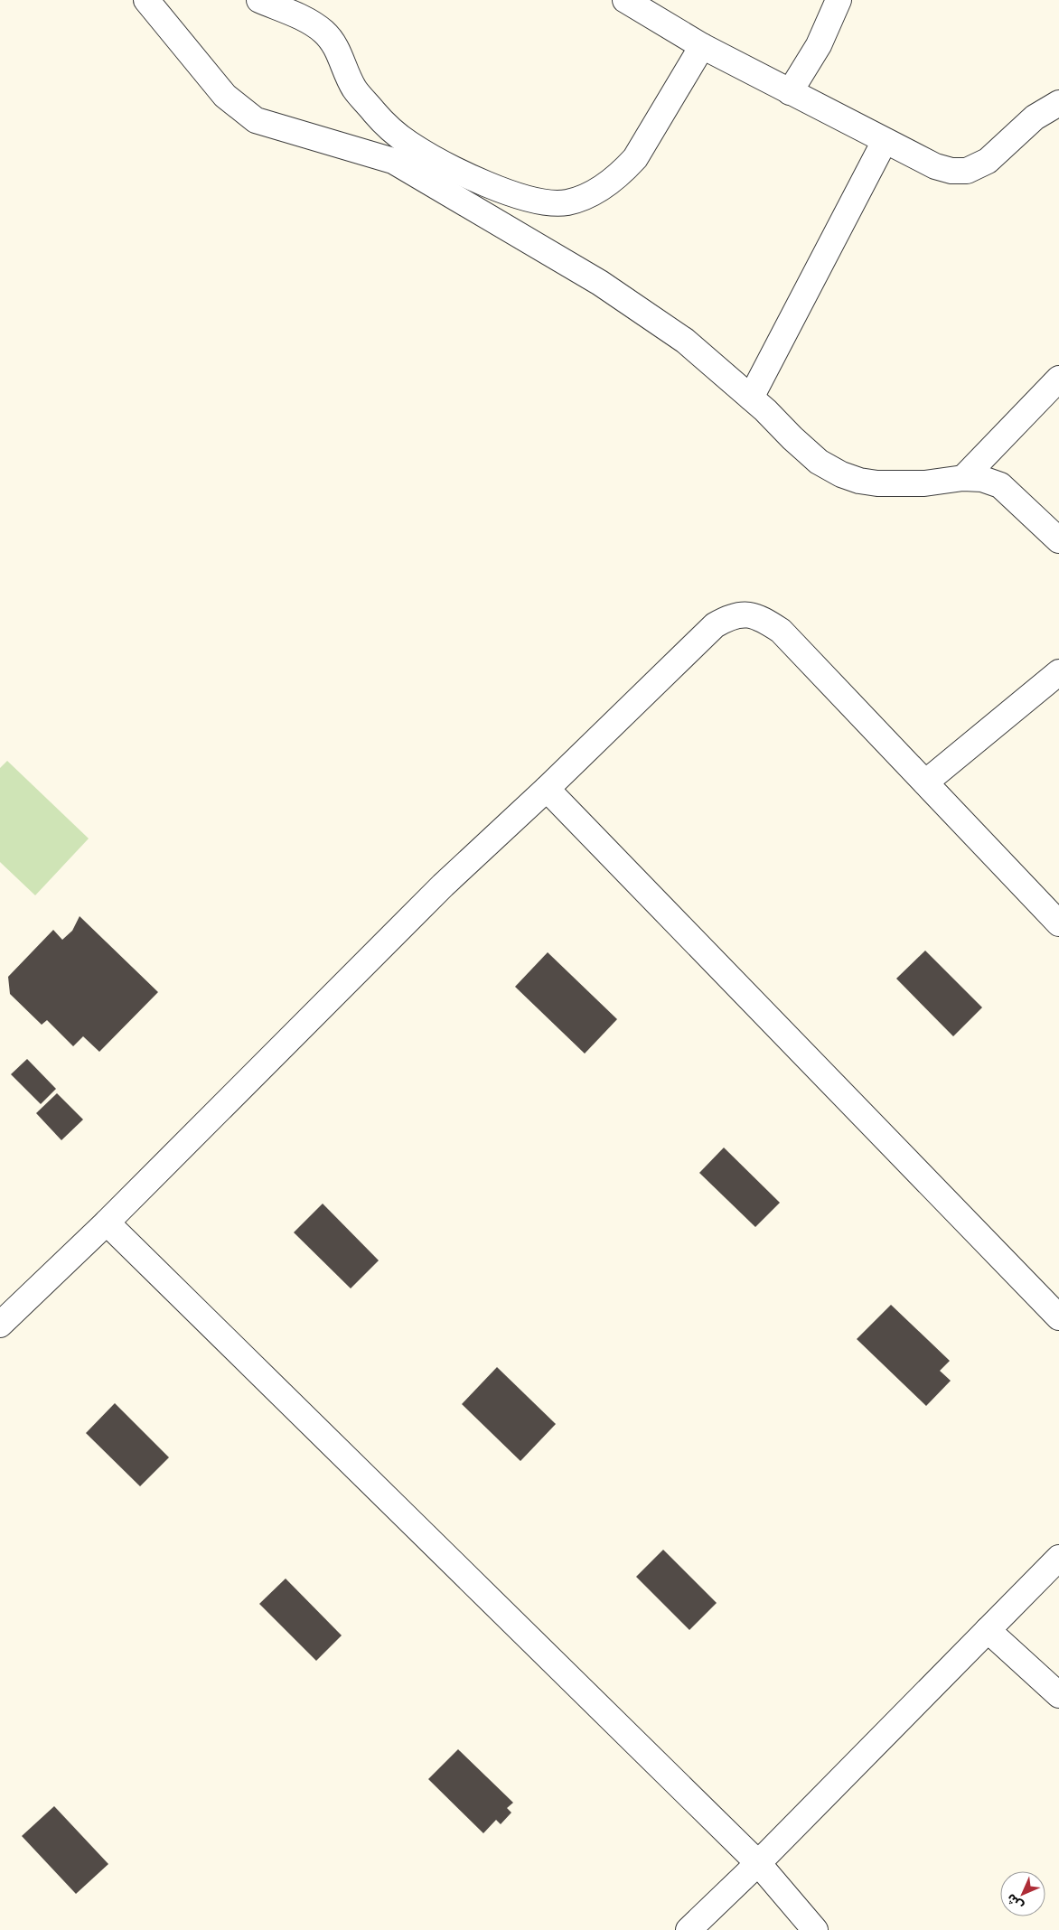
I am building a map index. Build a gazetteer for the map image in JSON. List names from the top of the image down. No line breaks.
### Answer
{"north":"bottom left"}
